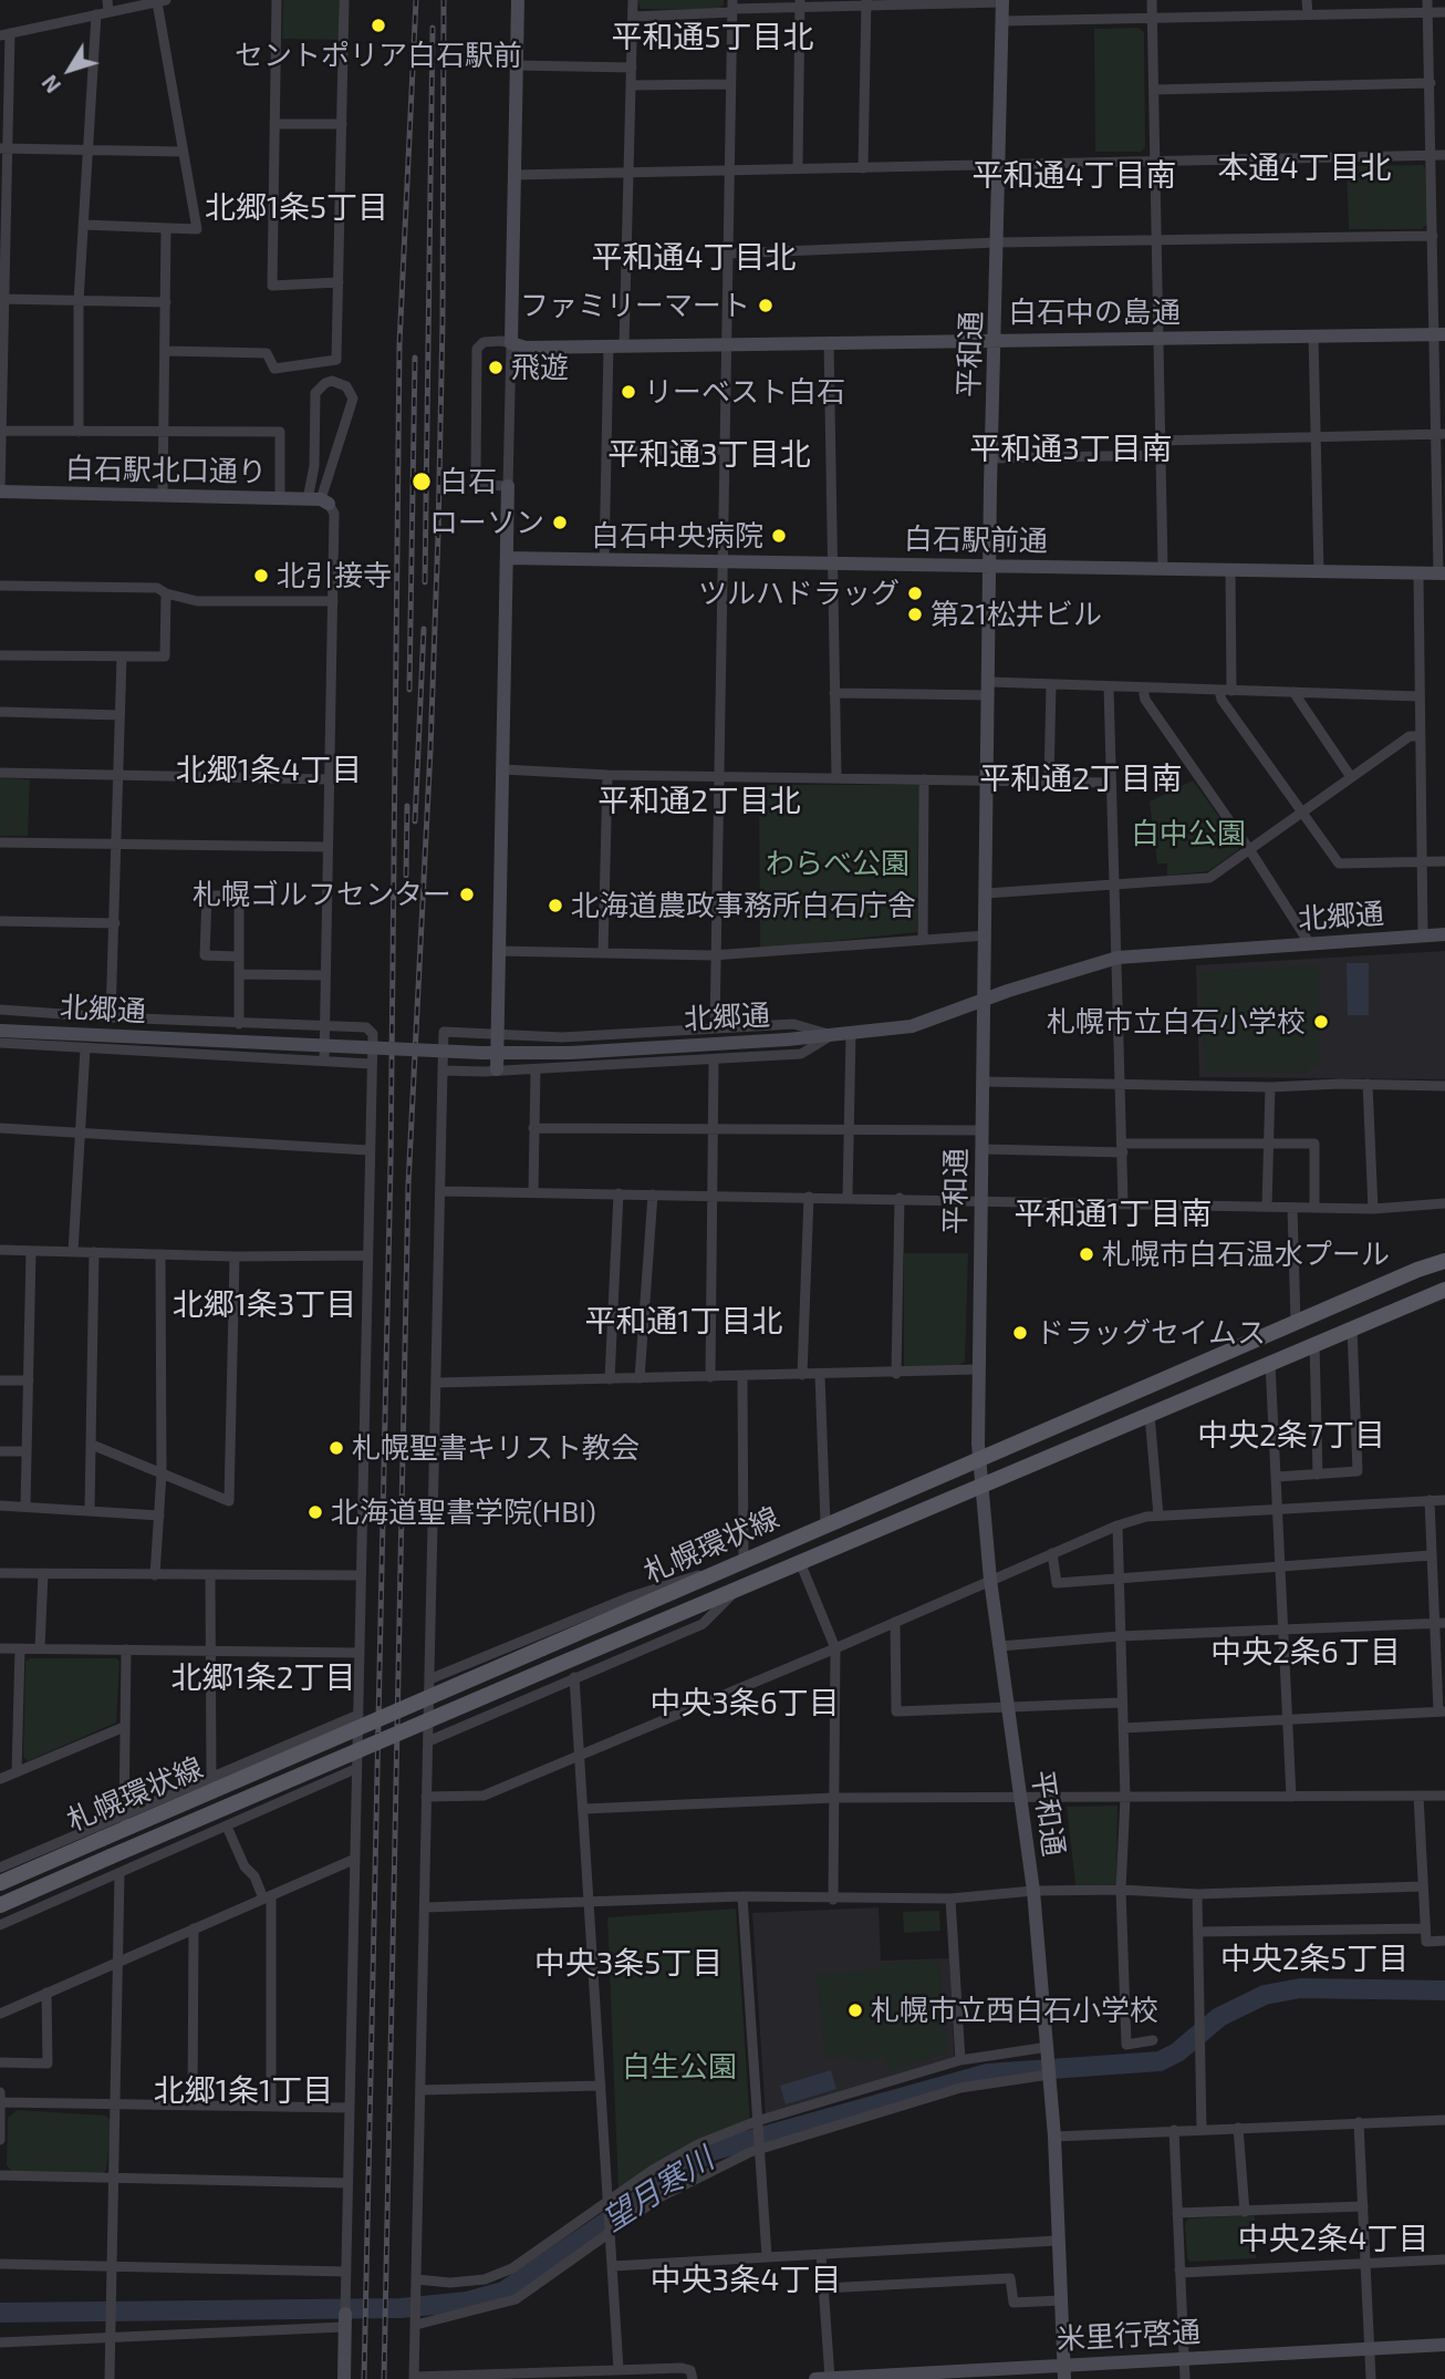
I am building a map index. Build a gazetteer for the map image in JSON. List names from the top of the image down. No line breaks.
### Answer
{"streets":{"main road":["札幌環状線"],"street":["白石中の島通","平和通","白石駅北口通り","白石駅前通","北郷通","米里行啓通"]},"crossings":[["白石中の島通","平和通"],["平和通","白石駅前通"],["平和通","北郷通"],["平和通","札幌環状線"],["平和通","米里行啓通"]],"districts":["平和通5丁目北","本通4丁目北","平和通4丁目南","北郷1条5丁目","平和通4丁目北","平和通3丁目南","平和通3丁目北","北郷1条4丁目","平和通2丁目南","平和通2丁目北","平和通1丁目南","北郷1条3丁目","平和通1丁目北","中央2条7丁目","中央2条6丁目","北郷1条2丁目","中央3条6丁目","中央2条5丁目","中央3条5丁目","北郷1条1丁目","中央2条4丁目","中央3条4丁目"],"water":["望月寒川"],"parks":["白中公園","わらべ公園","白生公園"],"places":["セントポリア白石駅前","ファミリーマート","飛遊","リーベスト白石","白石","ローソン","白石中央病院","北引接寺","ツルハドラッグ","第21松井ビル","札幌ゴルフセンター","北海道農政事務所白石庁舎","札幌市立白石小学校","札幌市白石温水プール","ドラッグセイムス","札幌聖書キリスト教会","北海道聖書学院(HBI)","札幌市立西白石小学校"],"north":"bottom left"}
